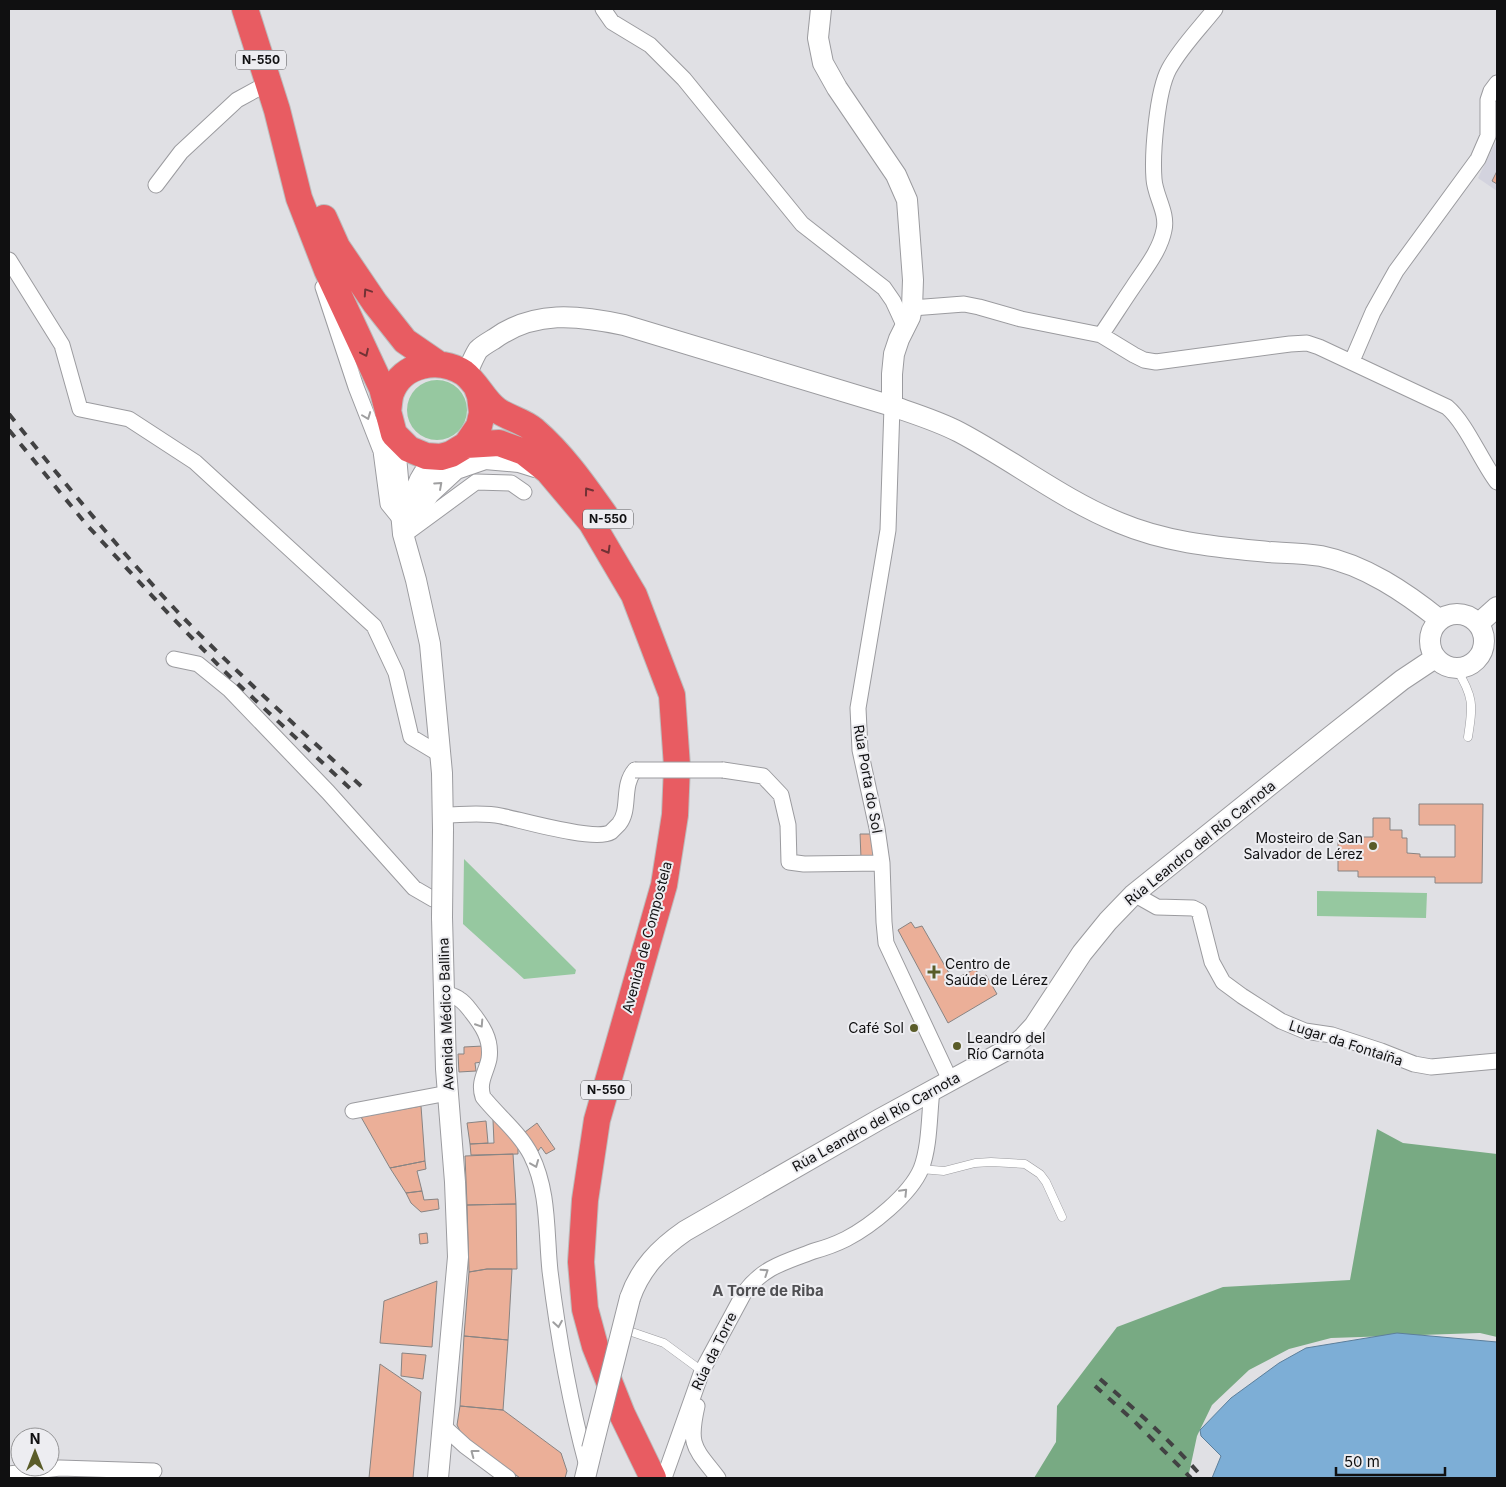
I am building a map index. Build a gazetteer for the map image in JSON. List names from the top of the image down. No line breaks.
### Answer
{"streets":{"highway":["N-550","Avenida de Compostela"],"street":["Rúa Porta do Sol","Rúa Leandro del Río Carnota","Avenida Médico Ballina","Lugar da Fontaíña","Rúa da Torre"]},"crossings":[["N-550","Avenida de Compostela"],["N-550","Avenida Médico Ballina"],["Rúa Porta do Sol","Rúa Leandro del Río Carnota"],["Rúa Leandro del Río Carnota","Lugar da Fontaíña"],["Rúa Leandro del Río Carnota","Rúa da Torre"],["Avenida de Compostela","Avenida Médico Ballina"]],"one_way":["Rúa da Torre"],"districts":["A Torre de Riba"],"places":{"other":["Mosteiro de San Salvador de Lérez","Café Sol","Leandro del Río Carnota"],"health":["Centro de Saúde de Lérez"]},"scale_bar":"50 m","north":"top"}
